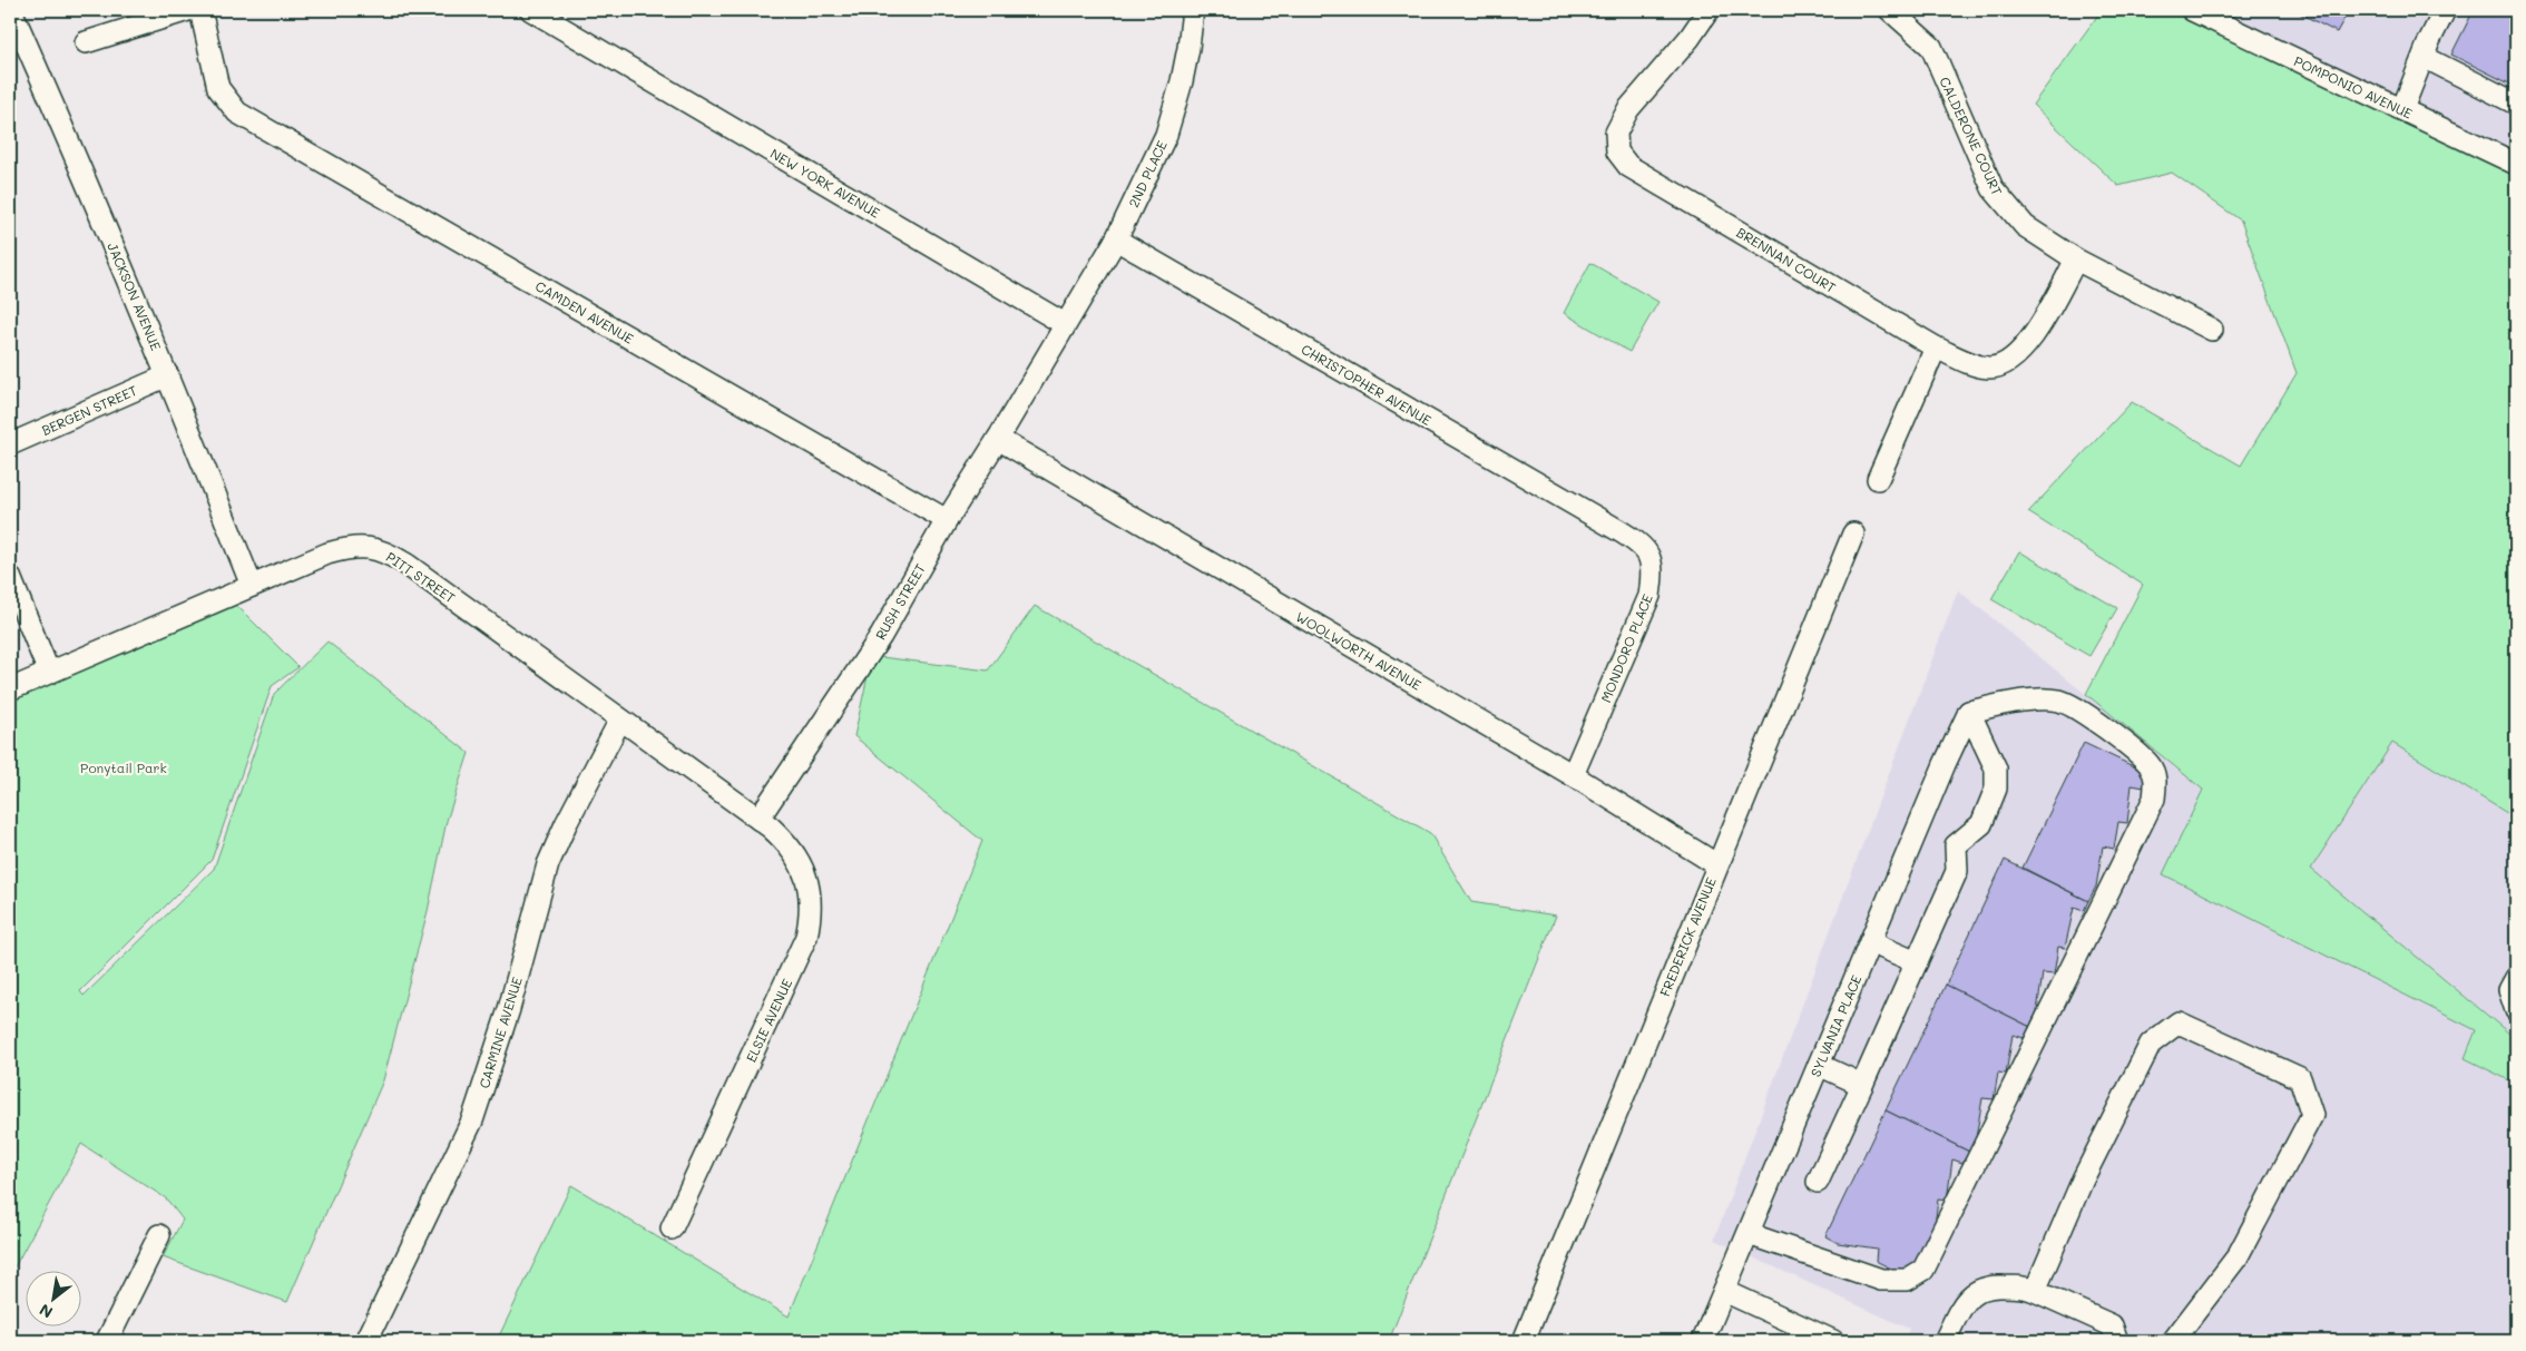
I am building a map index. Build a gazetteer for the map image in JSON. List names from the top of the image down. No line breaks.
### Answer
{"streets":{"street":["POMPONIO AVENUE","CALDERONE COURT","2ND PLACE","NEW YORK AVENUE","BRENNAN COURT","JACKSON AVENUE","CAMDEN AVENUE","CHRISTOPHER AVENUE","BERGEN STREET","PITT STREET","RUSH STREET","MONDORO PLACE","WOOLWORTH AVENUE","FREDERICK AVENUE","ELSIE AVENUE","SYLVANIA PLACE","CARMINE AVENUE"]},"crossings":[["CALDERONE COURT","BRENNAN COURT"],["2ND PLACE","NEW YORK AVENUE"],["2ND PLACE","CHRISTOPHER AVENUE"],["2ND PLACE","RUSH STREET"],["NEW YORK AVENUE","RUSH STREET"],["JACKSON AVENUE","BERGEN STREET"],["JACKSON AVENUE","PITT STREET"],["CAMDEN AVENUE","RUSH STREET"],["CHRISTOPHER AVENUE","MONDORO PLACE"],["PITT STREET","RUSH STREET"],["PITT STREET","ELSIE AVENUE"],["PITT STREET","CARMINE AVENUE"],["RUSH STREET","WOOLWORTH AVENUE"],["RUSH STREET","ELSIE AVENUE"],["MONDORO PLACE","WOOLWORTH AVENUE"],["WOOLWORTH AVENUE","FREDERICK AVENUE"]],"parks":["Ponytail Park"],"north":"bottom left"}
